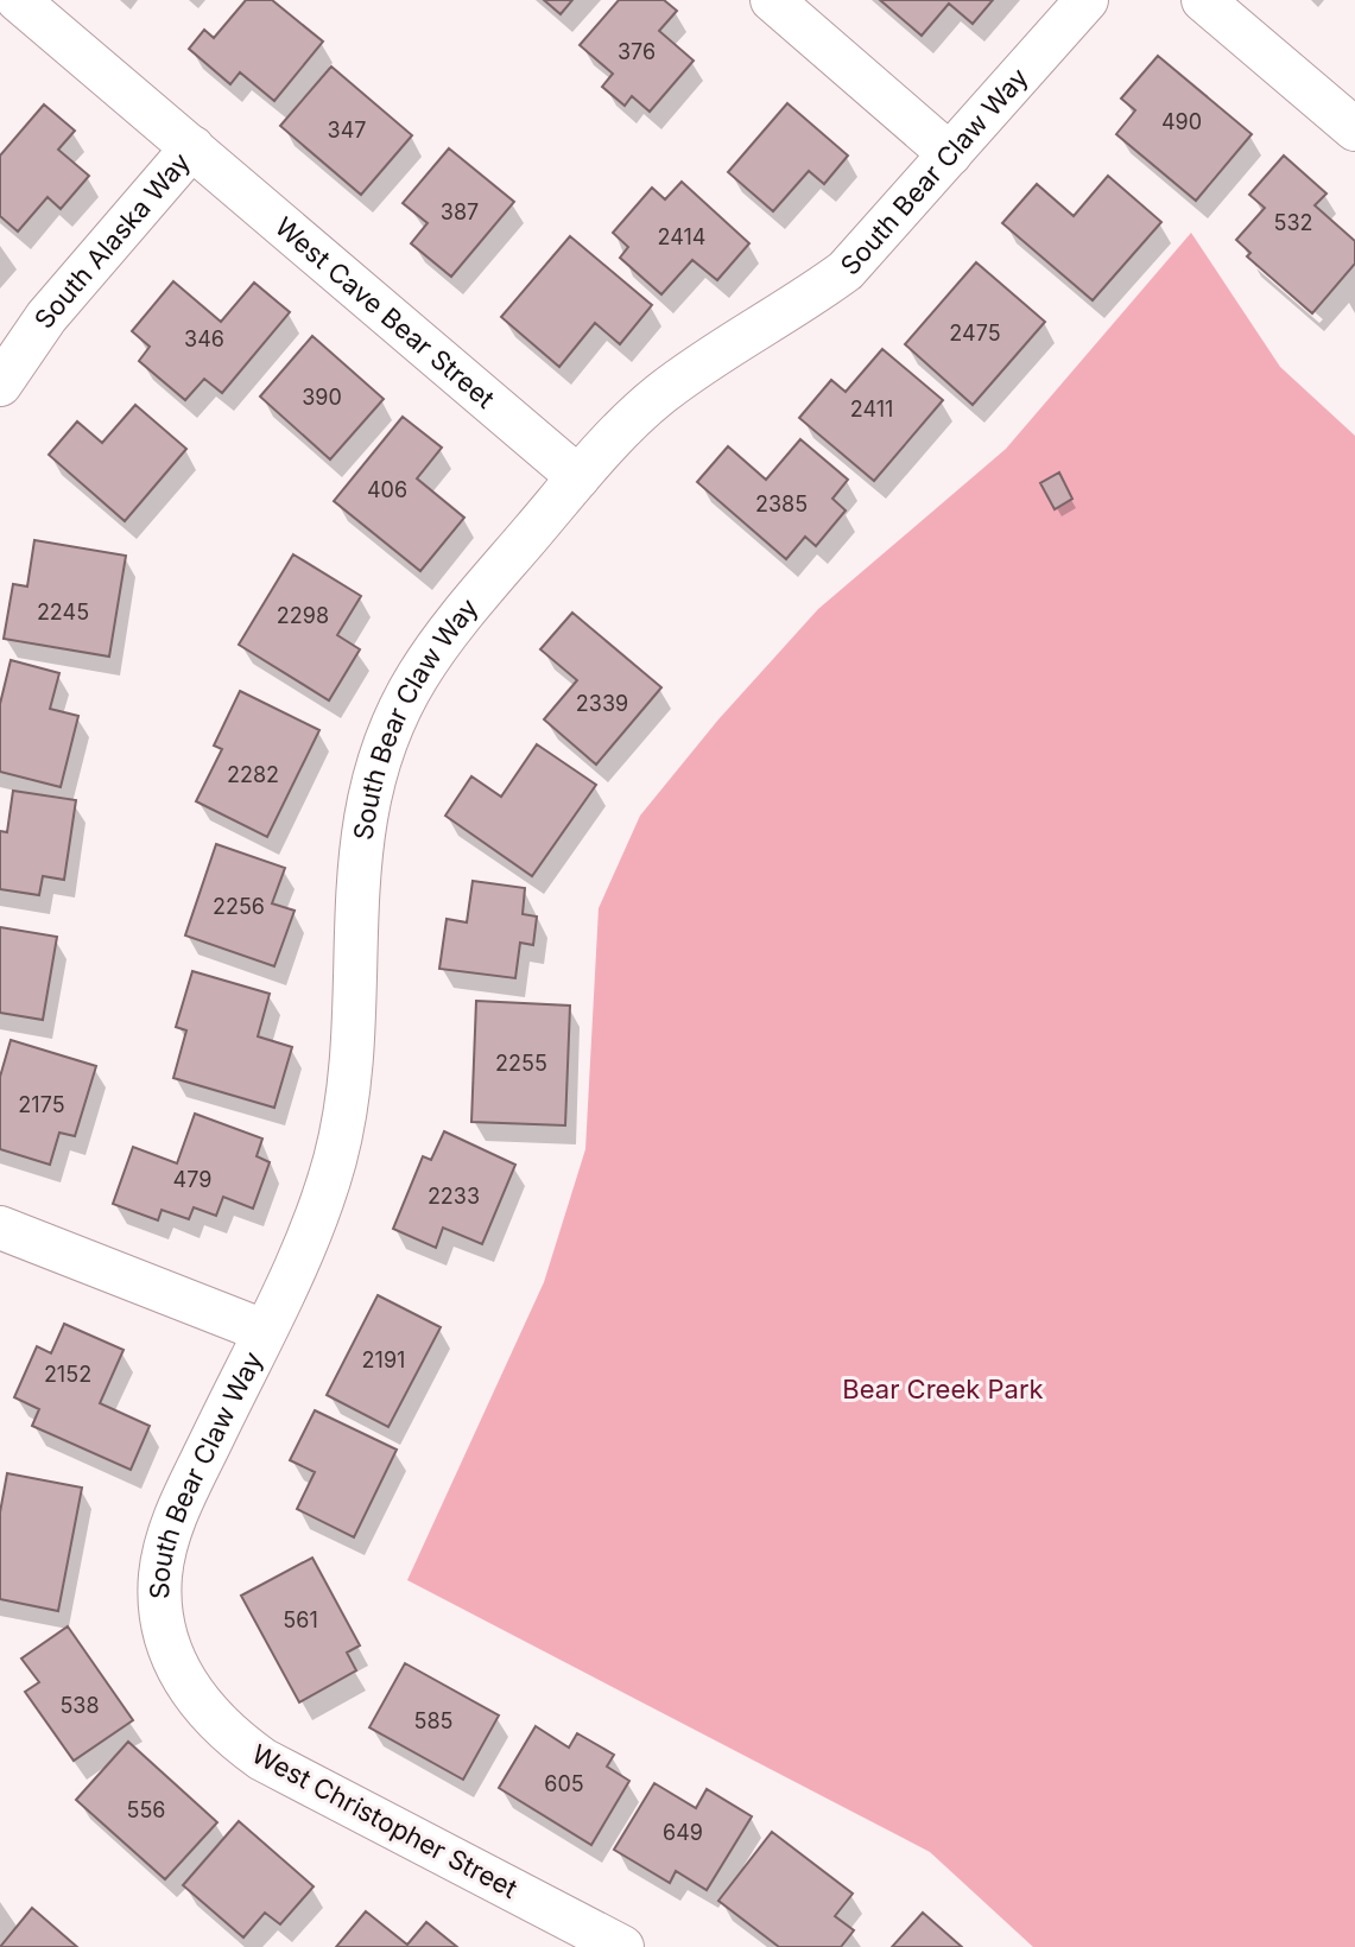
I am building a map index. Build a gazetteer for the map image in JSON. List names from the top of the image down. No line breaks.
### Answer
{"streets":{"street":["South Bear Claw Way","South Alaska Way","West Cave Bear Street","West Christopher Street"]},"crossings":[["South Bear Claw Way","West Cave Bear Street"],["South Bear Claw Way","West Christopher Street"],["South Alaska Way","West Cave Bear Street"]],"parks":["Bear Creek Park"],"house_numbers":["376","490","347","387","532","2414","2475","346","390","2411","406","2385","2245","2298","2339","2282","2256","2255","2175","479","2233","2191","2152","561","538","585","605","556","649"]}
